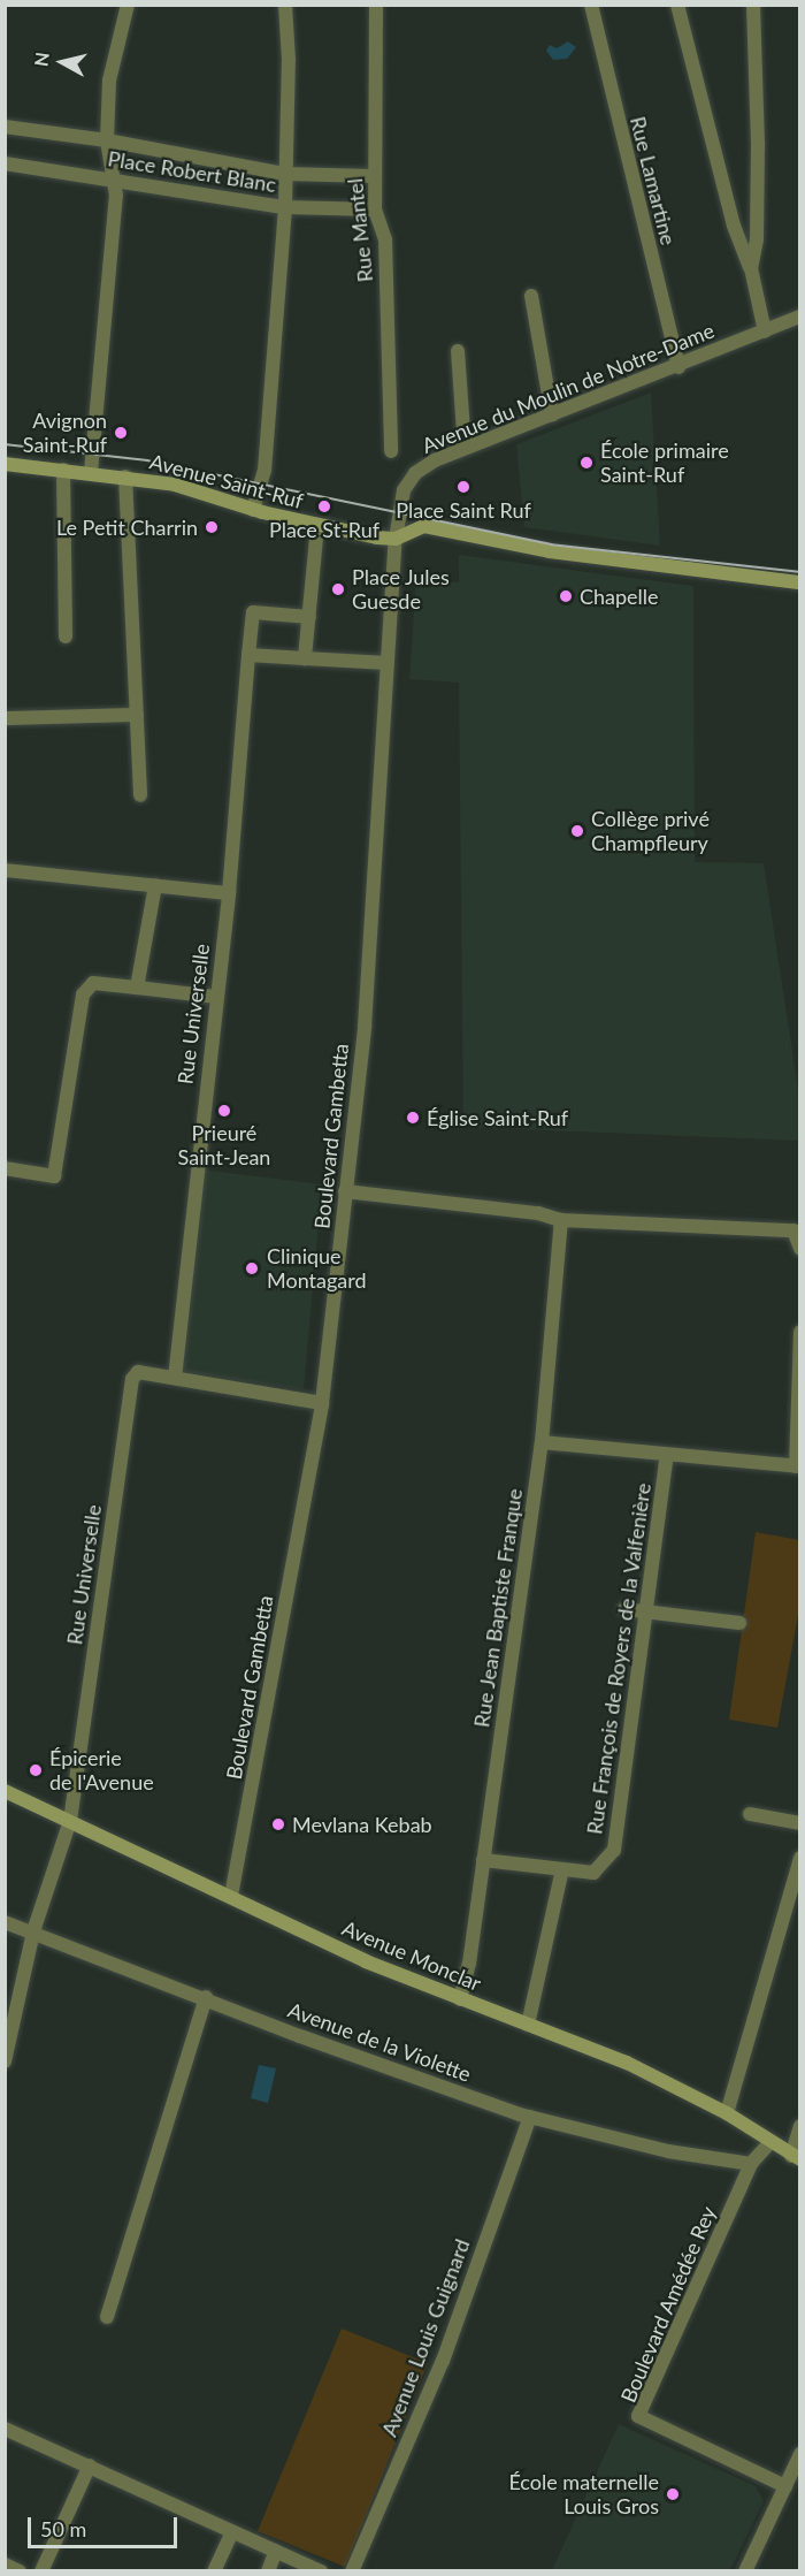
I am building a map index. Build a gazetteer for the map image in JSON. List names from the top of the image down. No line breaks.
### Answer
{"streets":{"street":["Place Robert Blanc","Rue Lamartine","Rue Mantel","Avenue du Moulin de Notre-Dame","Avenue Saint-Ruf","Rue Universelle","Boulevard Gambetta","Rue Jean Baptiste Franque","Rue François de Royers de la Valfenière","Avenue Monclar","Avenue de la Violette","Boulevard Amédée Rey","Avenue Louis Guignard"]},"crossings":[["Place Robert Blanc","Rue Mantel"],["Rue Lamartine","Avenue du Moulin de Notre-Dame"],["Avenue du Moulin de Notre-Dame","Avenue Saint-Ruf"],["Avenue du Moulin de Notre-Dame","Boulevard Gambetta"],["Avenue Saint-Ruf","Boulevard Gambetta"],["Rue Universelle","Boulevard Gambetta"],["Rue Universelle","Avenue Monclar"],["Boulevard Gambetta","Avenue Monclar"],["Rue Jean Baptiste Franque","Rue François de Royers de la Valfenière"],["Rue Jean Baptiste Franque","Avenue Monclar"],["Avenue Monclar","Boulevard Amédée Rey"],["Avenue de la Violette","Boulevard Amédée Rey"],["Avenue de la Violette","Avenue Louis Guignard"]],"places":["Avignon Saint-Ruf","École primaire Saint-Ruf","Place Saint Ruf","Place St-Ruf","Le Petit Charrin","Place Jules Guesde","Chapelle","Collège privé Champfleury","Prieuré Saint-Jean","Église Saint-Ruf","Clinique Montagard","Épicerie de l'Avenue","Mevlana Kebab","École maternelle Louis Gros"],"scale_bar":"50 m","north":"left"}
